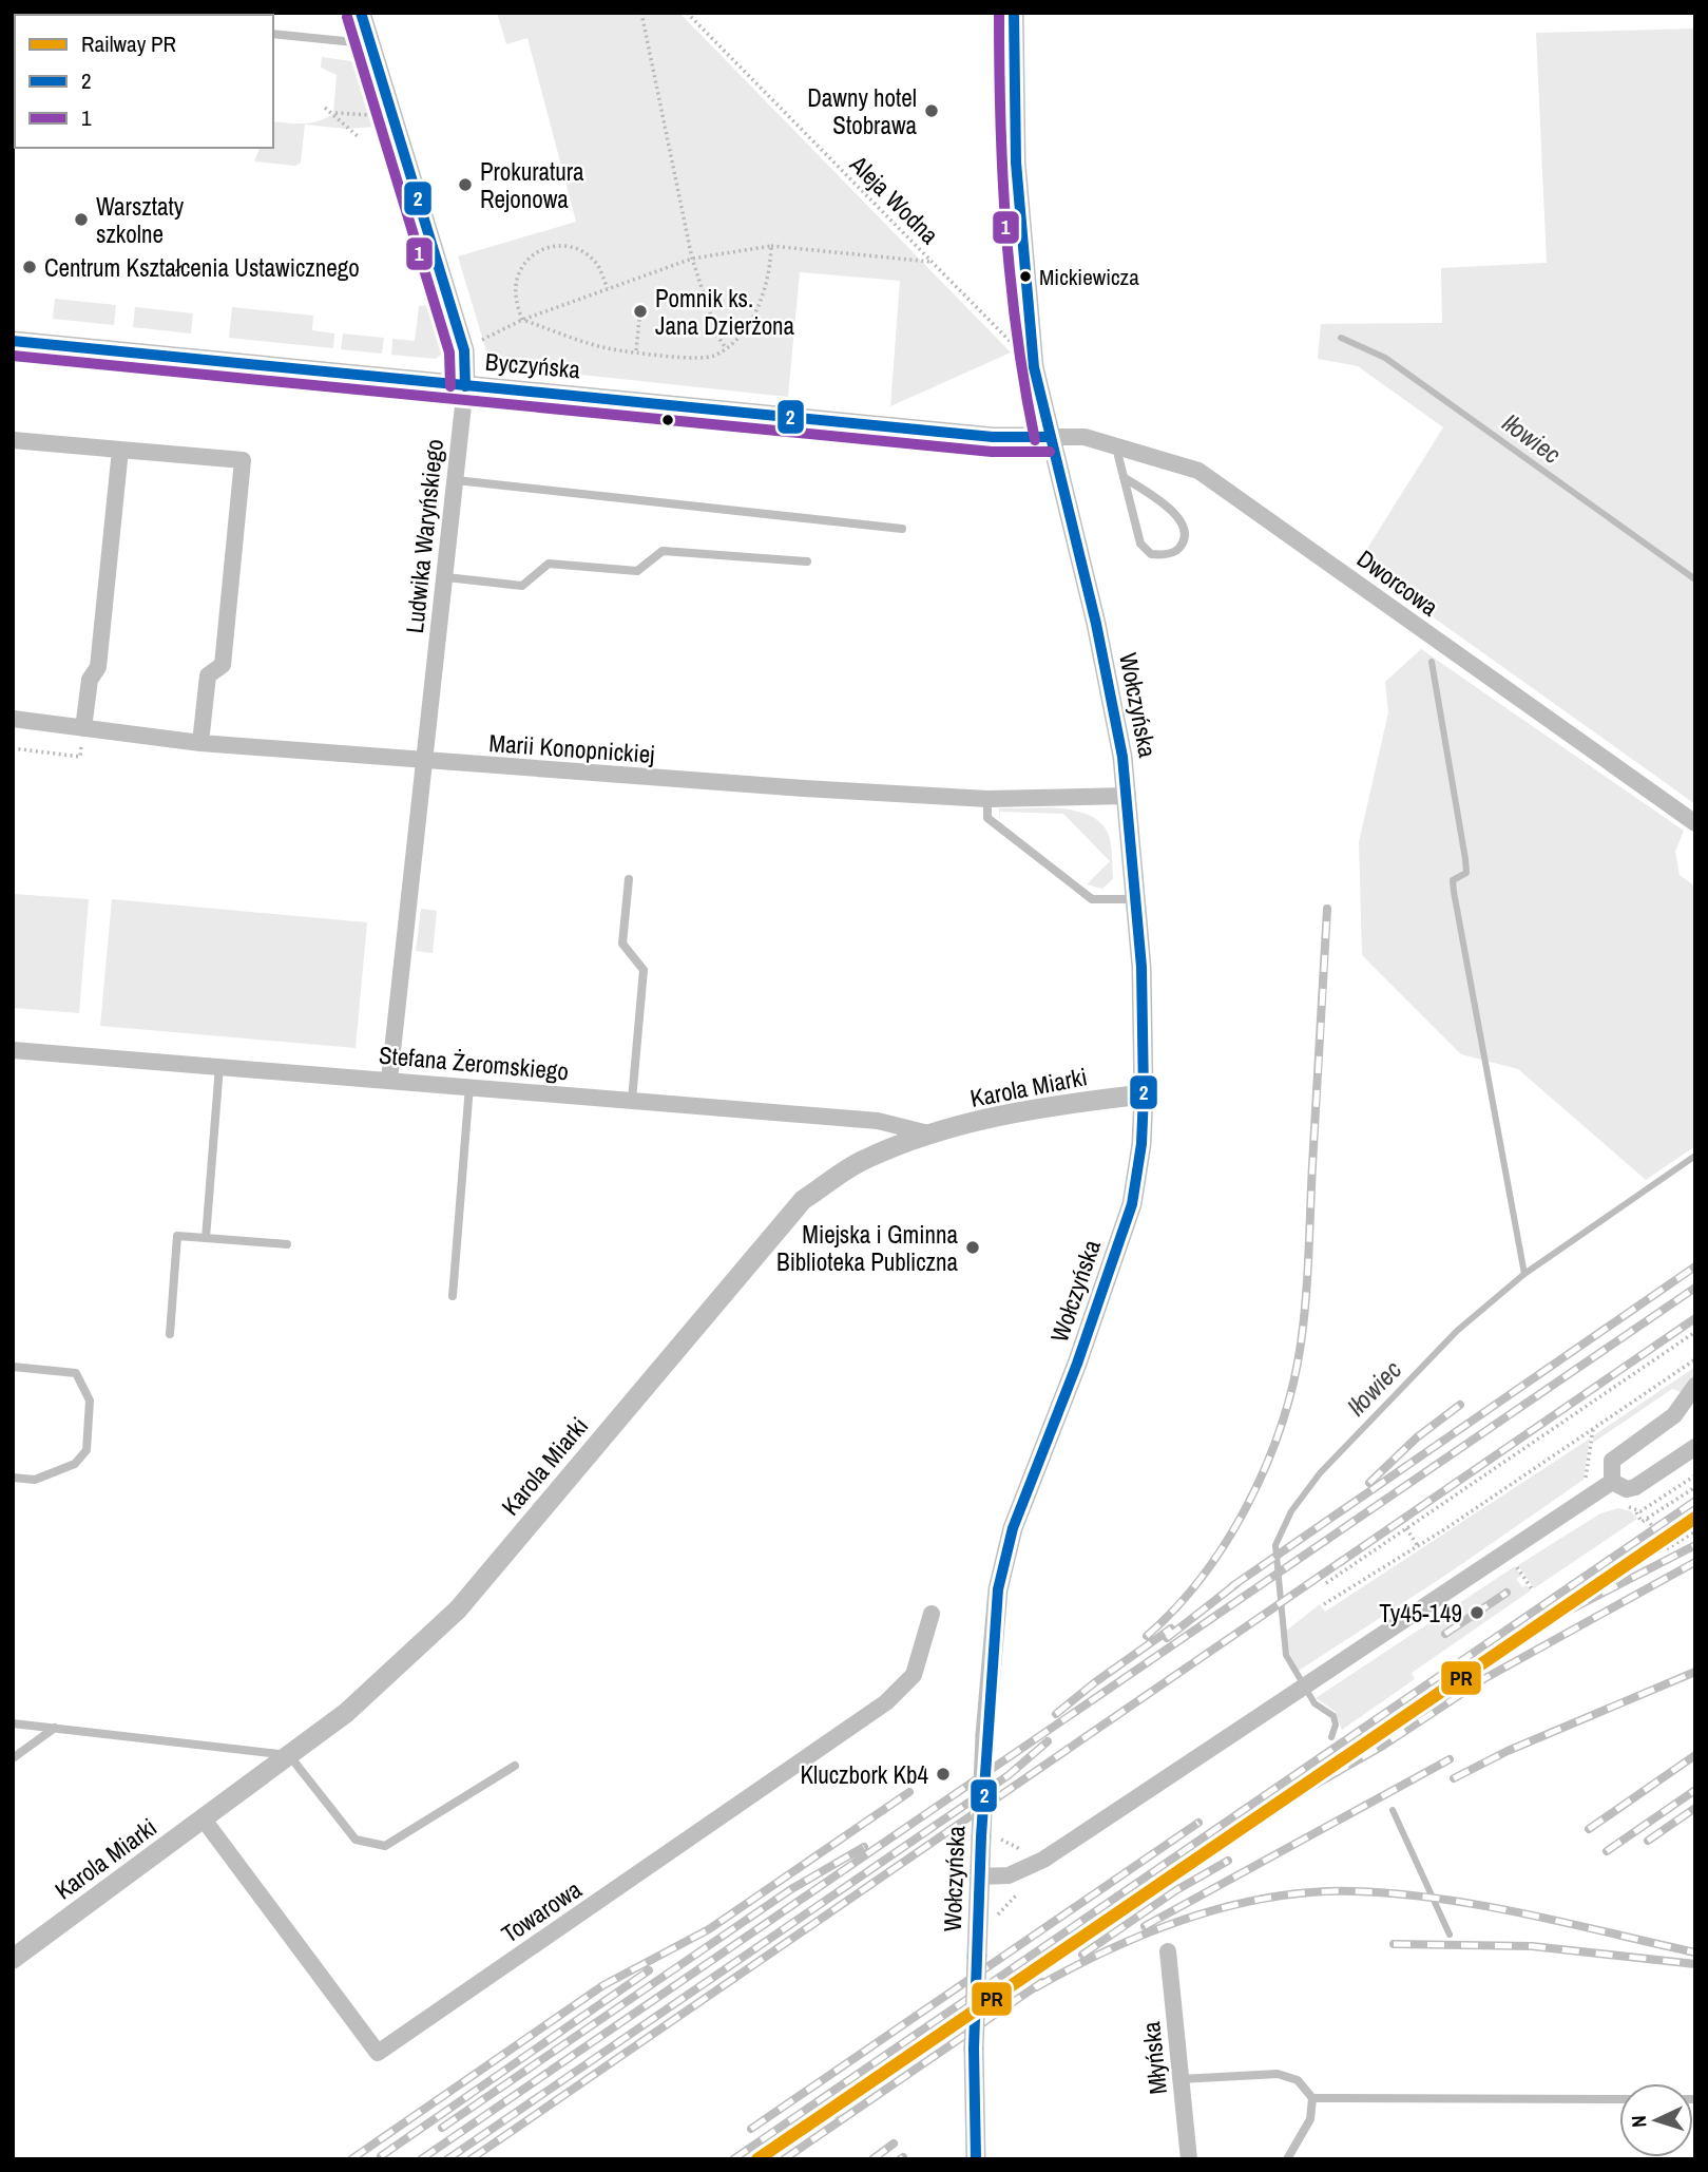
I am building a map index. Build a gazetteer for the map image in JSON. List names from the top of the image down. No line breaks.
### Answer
{"streets":{"street":["Byczyńska","Ludwika Waryńskiego","Dworcowa","Wołczyńska","Marii Konopnickiej","Stefana Żeromskiego","Karola Miarki","Towarowa","Młyńska"],"path":["Aleja Wodna"]},"crossings":[["Byczyńska","Ludwika Waryńskiego"],["Byczyńska","Dworcowa"],["Byczyńska","Wołczyńska"],["Ludwika Waryńskiego","Marii Konopnickiej"],["Ludwika Waryńskiego","Stefana Żeromskiego"],["Dworcowa","Wołczyńska"],["Wołczyńska","Marii Konopnickiej"],["Wołczyńska","Karola Miarki"],["Stefana Żeromskiego","Karola Miarki"],["Karola Miarki","Towarowa"]],"water":["Iłowiec"],"places":["Dawny hotel Stobrawa","Prokuratura Rejonowa","Warsztaty szkolne","Centrum Kształcenia Ustawicznego","Mickiewicza","Pomnik ks. Jana Dzierżona","Miejska i Gminna Biblioteka Publiczna","Ty45-149","Kluczbork Kb4"],"lines":["transit line 2","transit line 1","rail line PR"],"legend":["Railway PR","2","1"],"north":"left"}
